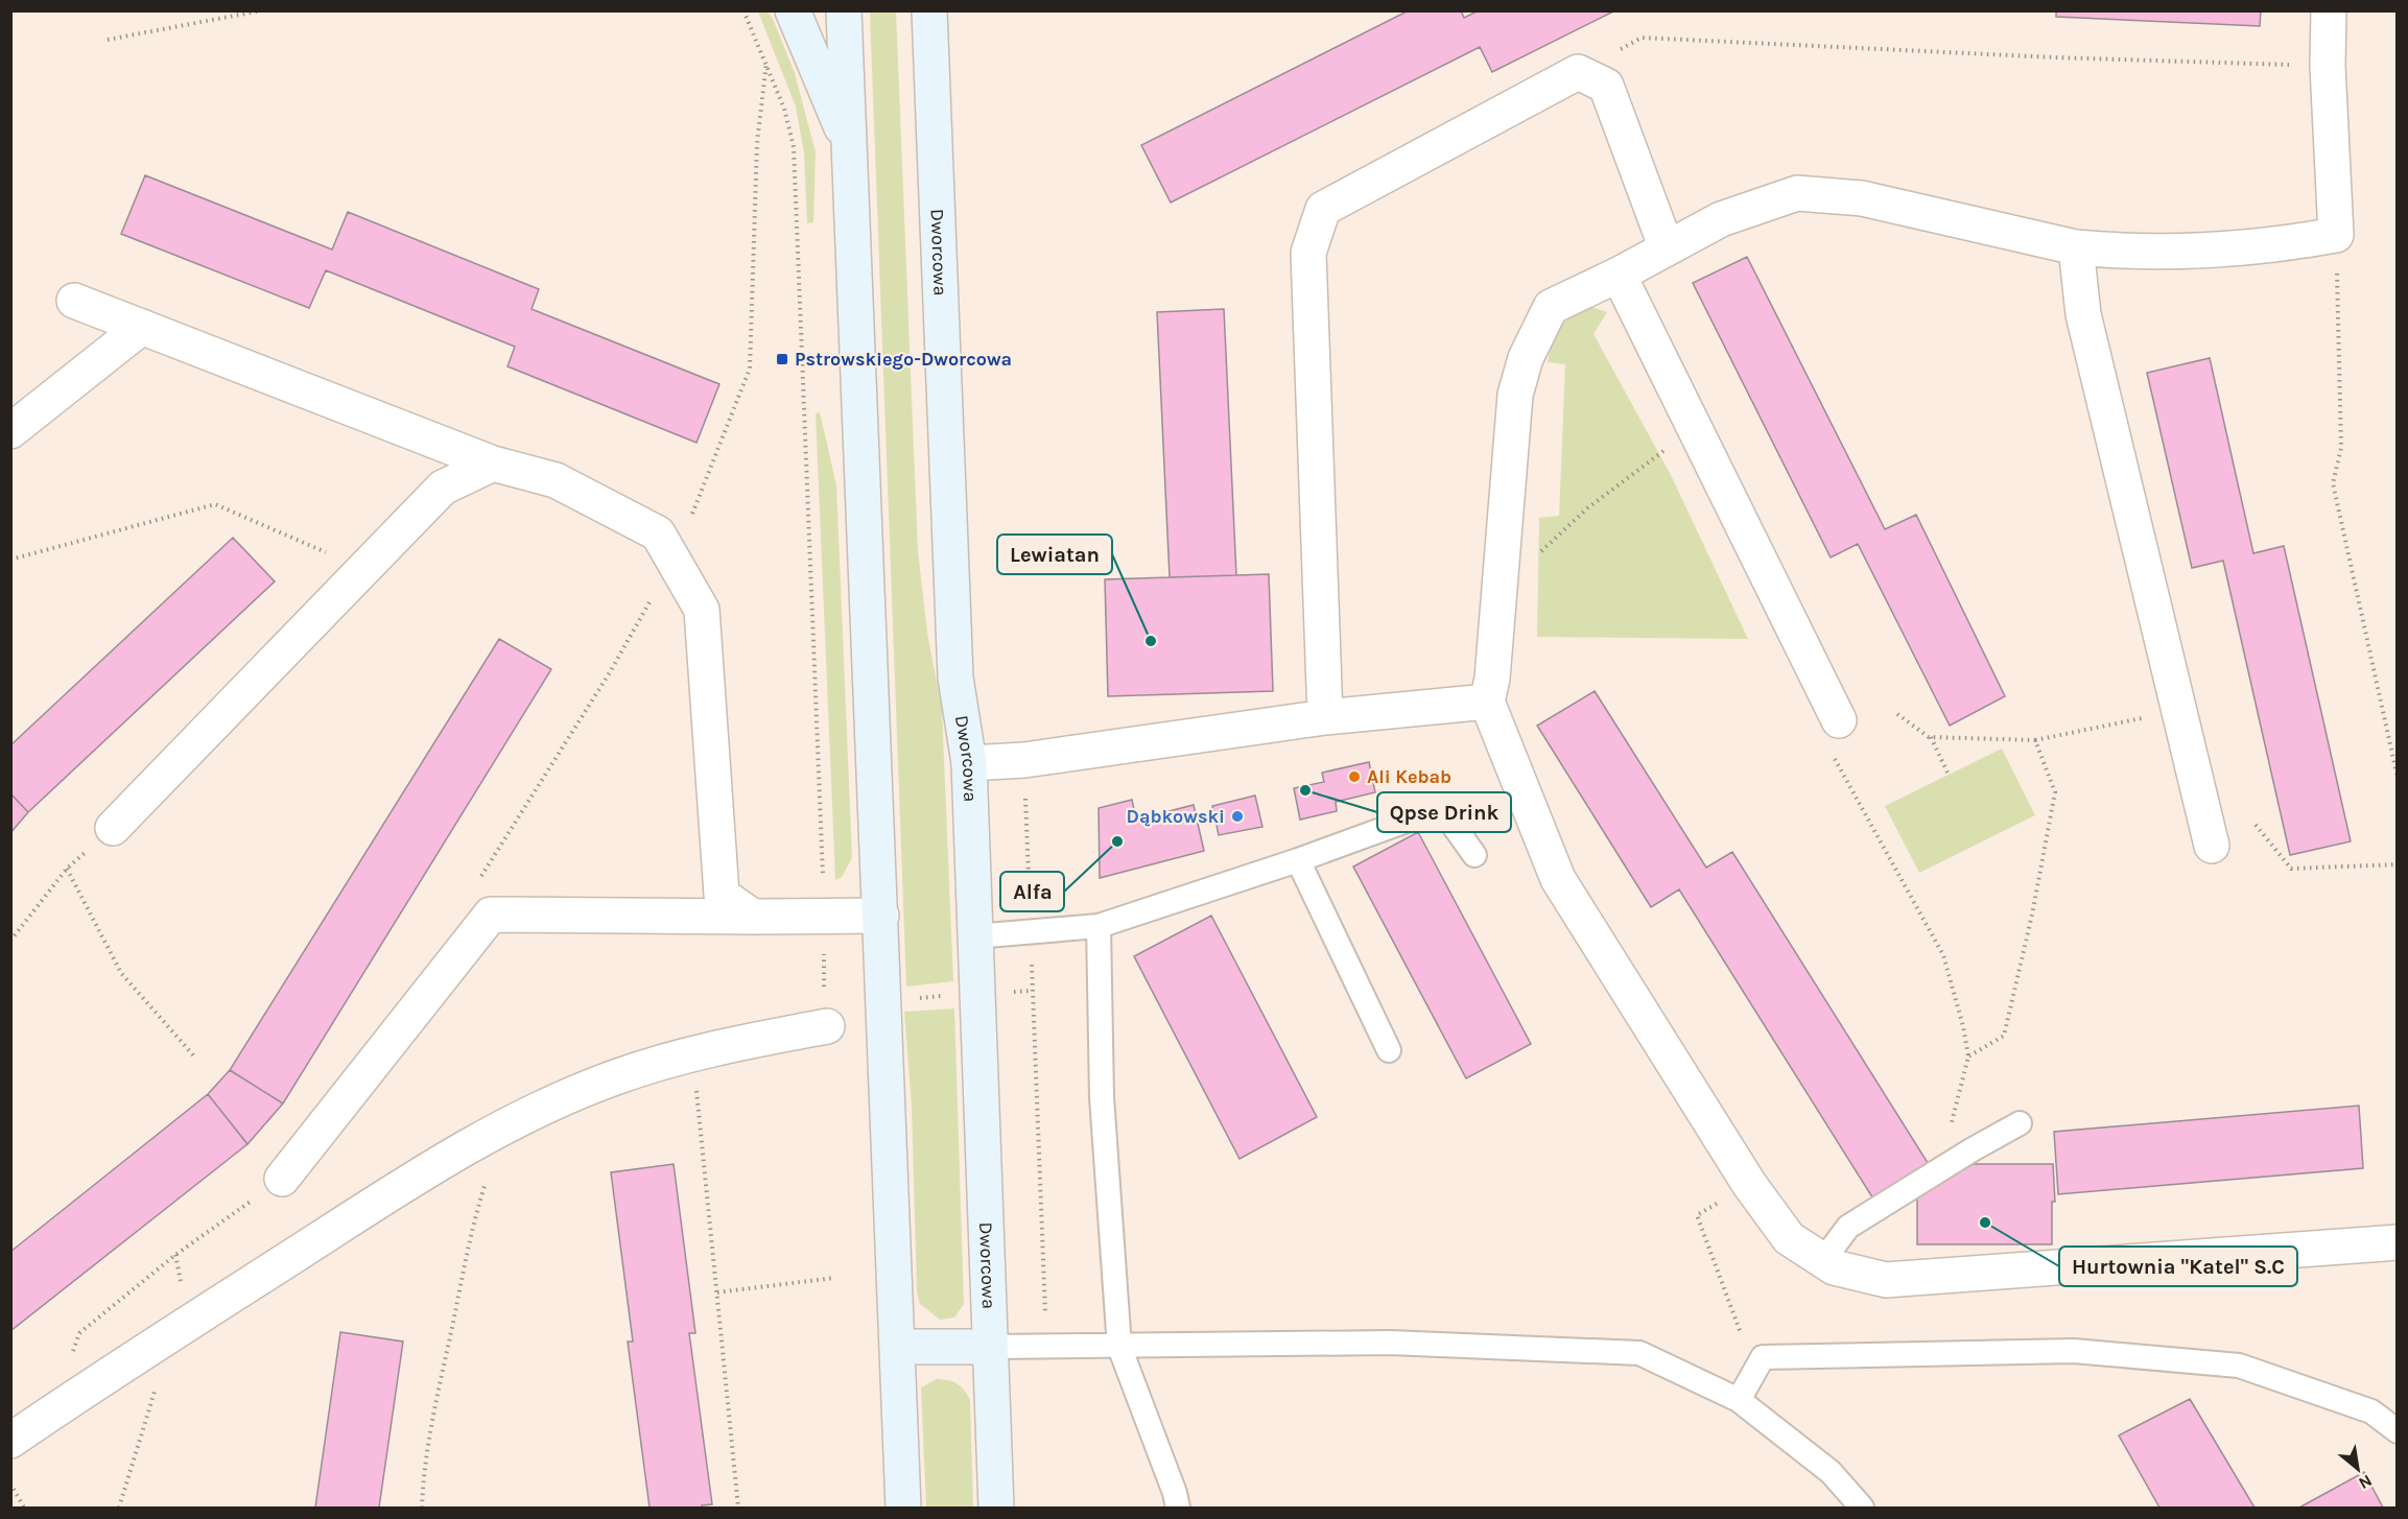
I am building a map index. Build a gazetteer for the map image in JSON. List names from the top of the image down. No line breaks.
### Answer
{"streets":{"street":["Dworcowa"]},"places":{"transit":["Pstrowskiego-Dworcowa"],"other":["Lewiatan","Ali Kebab","Qpse Drink","Dąbkowski","Alfa","Hurtownia \"Katel\" S.C"]},"north":"bottom right"}
